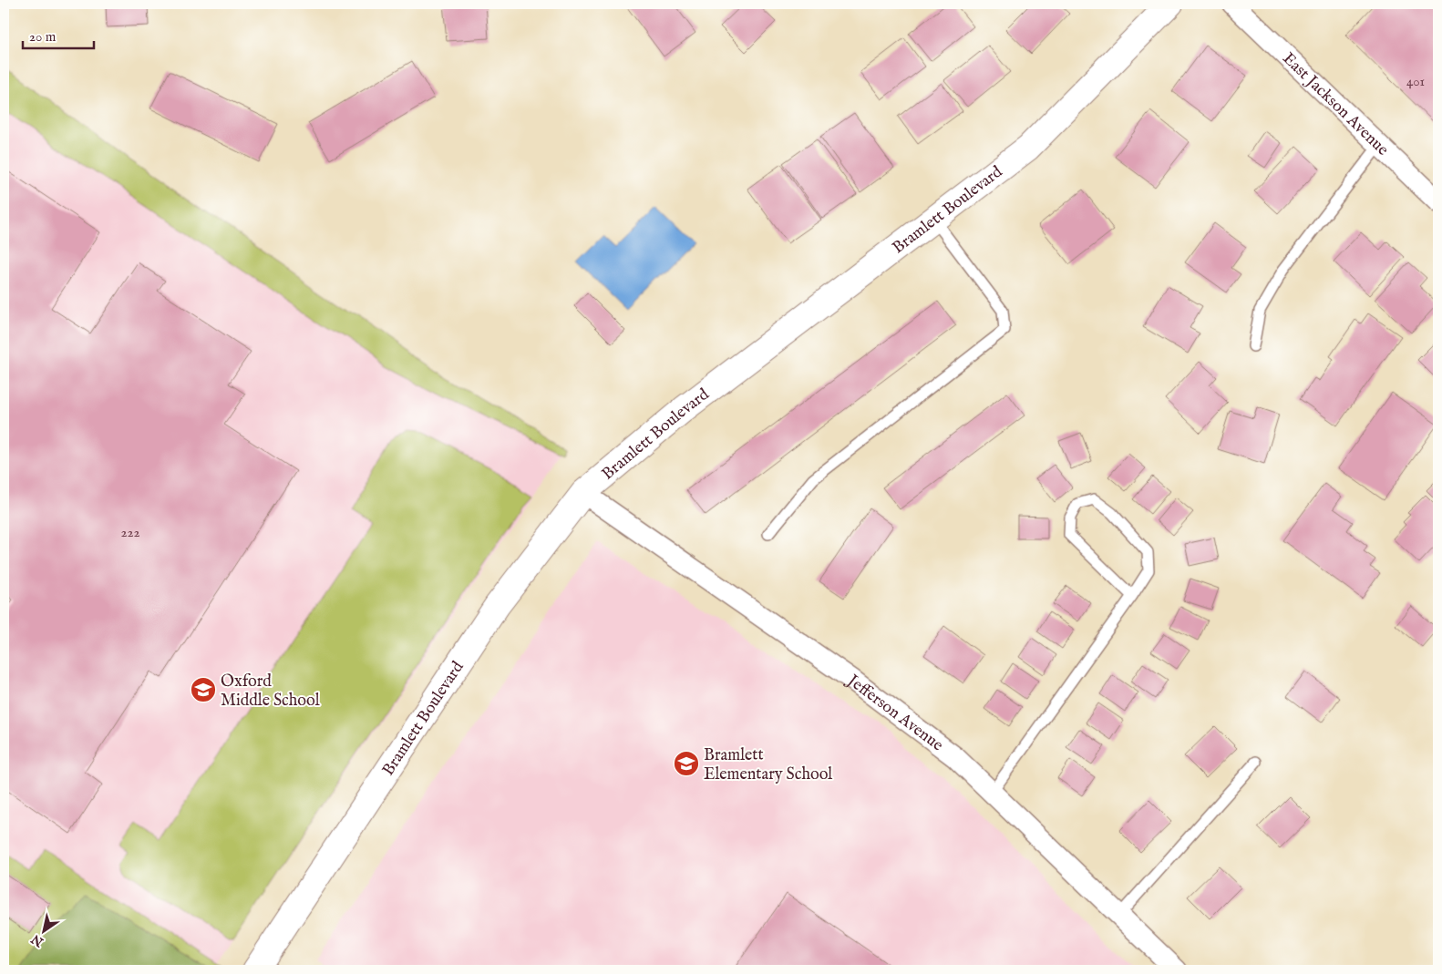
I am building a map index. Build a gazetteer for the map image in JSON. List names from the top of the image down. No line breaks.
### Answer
{"streets":{"street":["East Jackson Avenue","Bramlett Boulevard","Jefferson Avenue"]},"crossings":[["Bramlett Boulevard","Jefferson Avenue"]],"places":{"school or university":["Oxford Middle School","Bramlett Elementary School"]},"house_numbers":["401","222"],"scale_bar":"20 m","north":"bottom left"}
